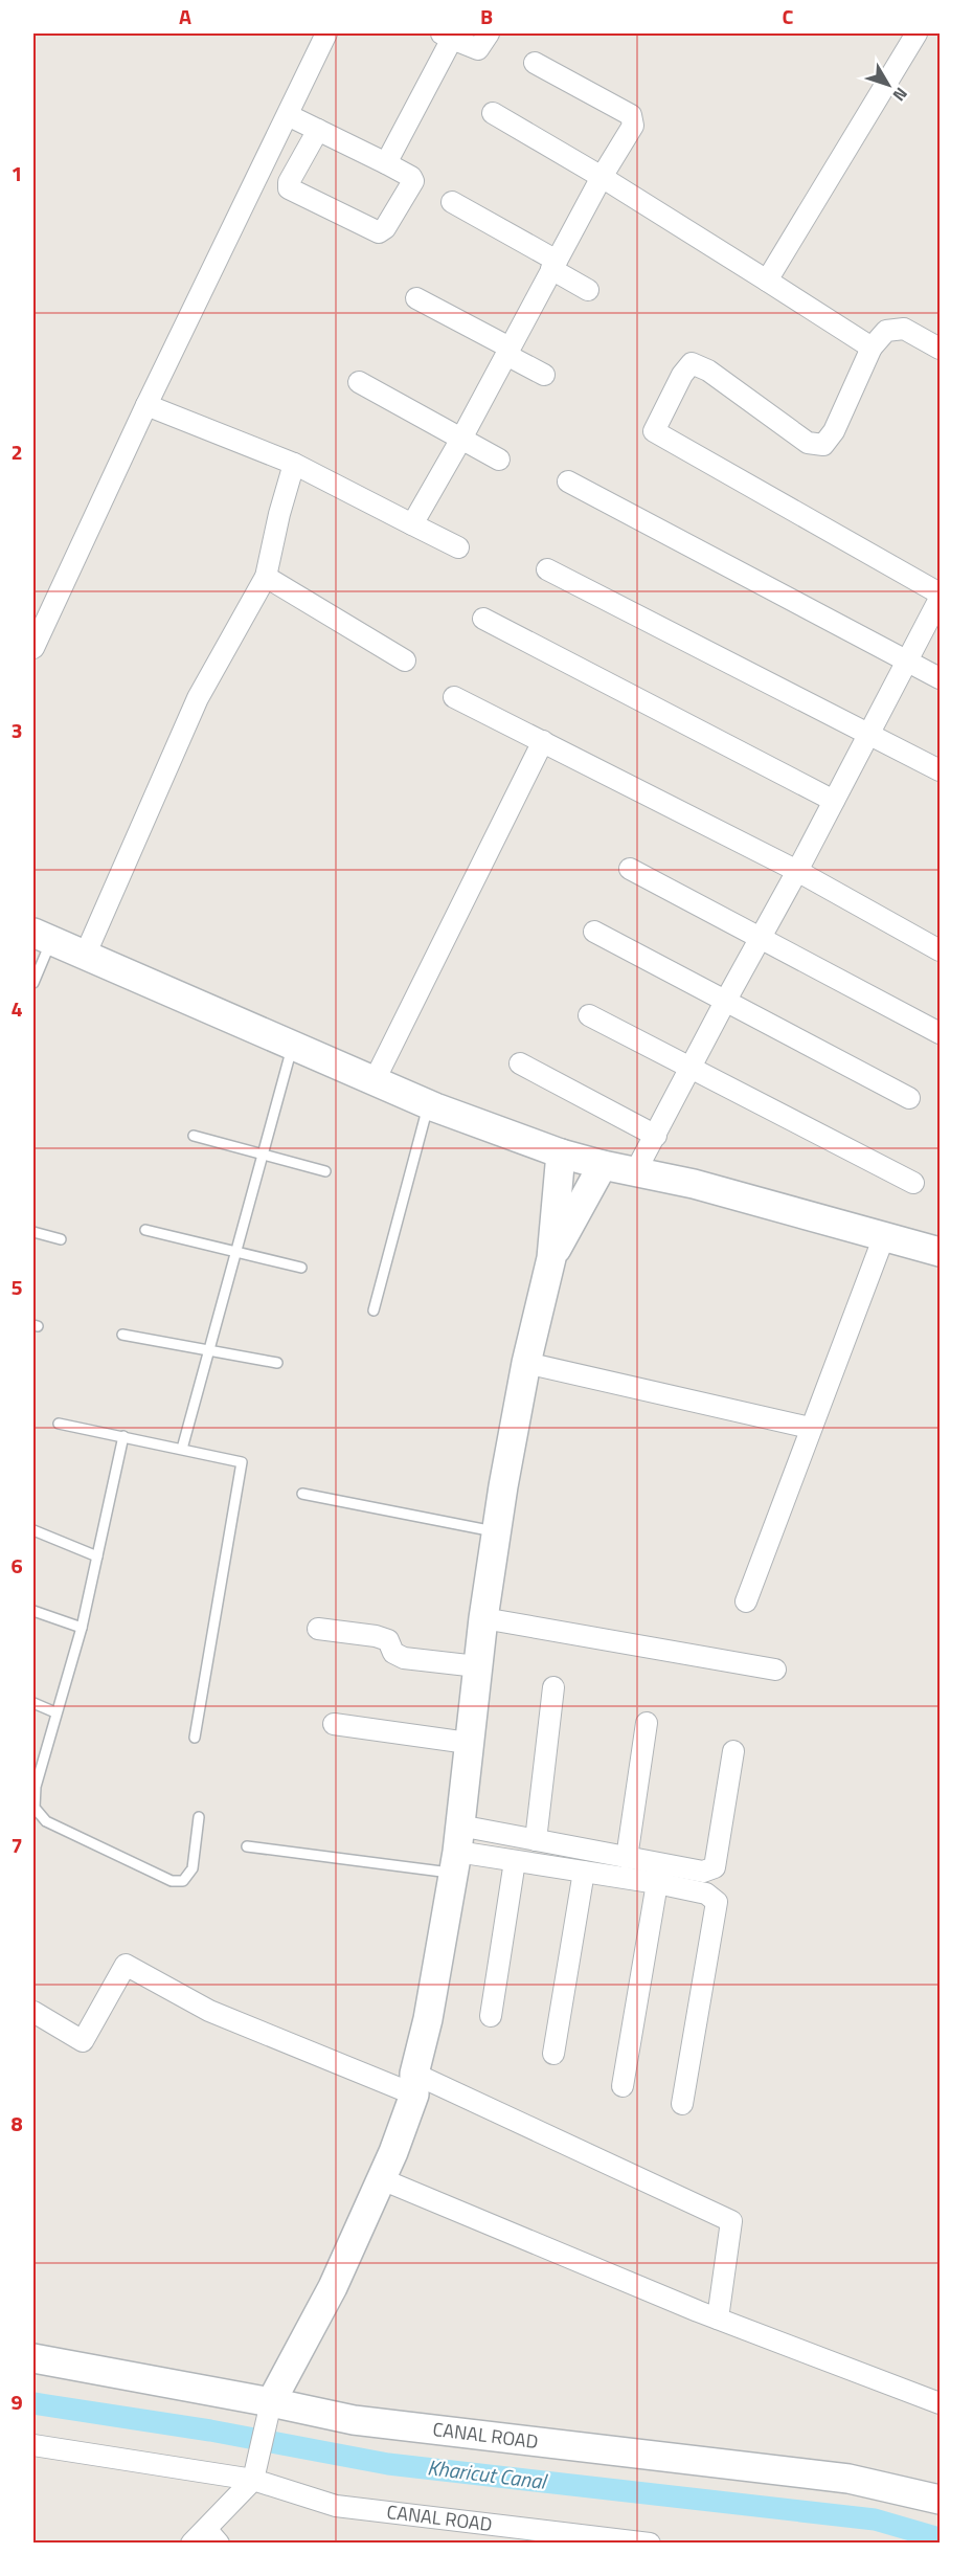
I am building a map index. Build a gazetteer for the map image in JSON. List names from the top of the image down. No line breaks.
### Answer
{"streets":{"street":["CANAL ROAD"]},"water":["Kharicut Canal"],"north":"bottom right","grid":{"columns":["A","B","C"],"rows":["1","2","3","4","5","6","7","8","9"]}}
